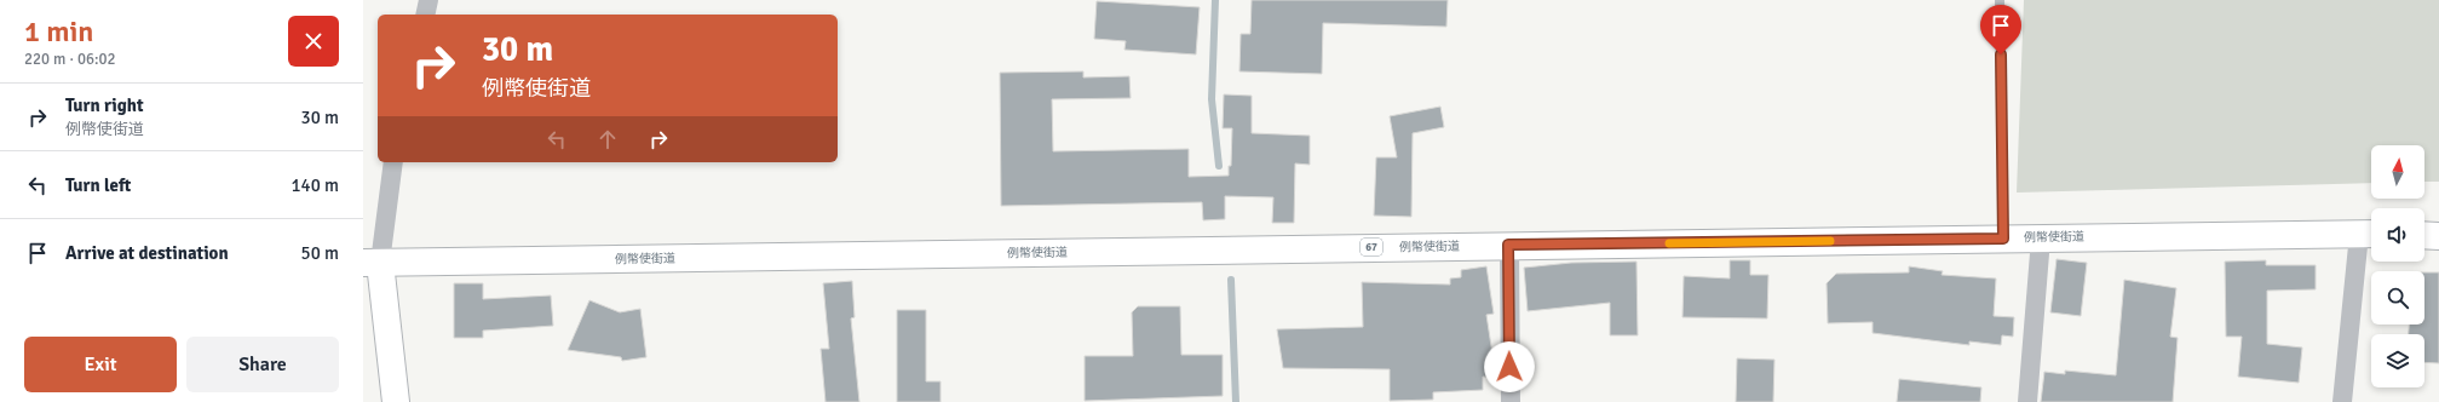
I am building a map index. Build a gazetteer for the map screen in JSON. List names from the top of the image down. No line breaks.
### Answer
{"streets":{"main road":["例幣使街道","67"]},"north":"top","page":{"heading":["1 min","220 m · 06:02"],"turn":["30 m","例幣使街道"],"list":[{"name":"Turn right","note":"例幣使街道","value":"30 m"},{"name":"Turn left","value":"140 m"},{"name":"Arrive at destination","value":"50 m"}],"buttons":["Exit","Share"]}}
